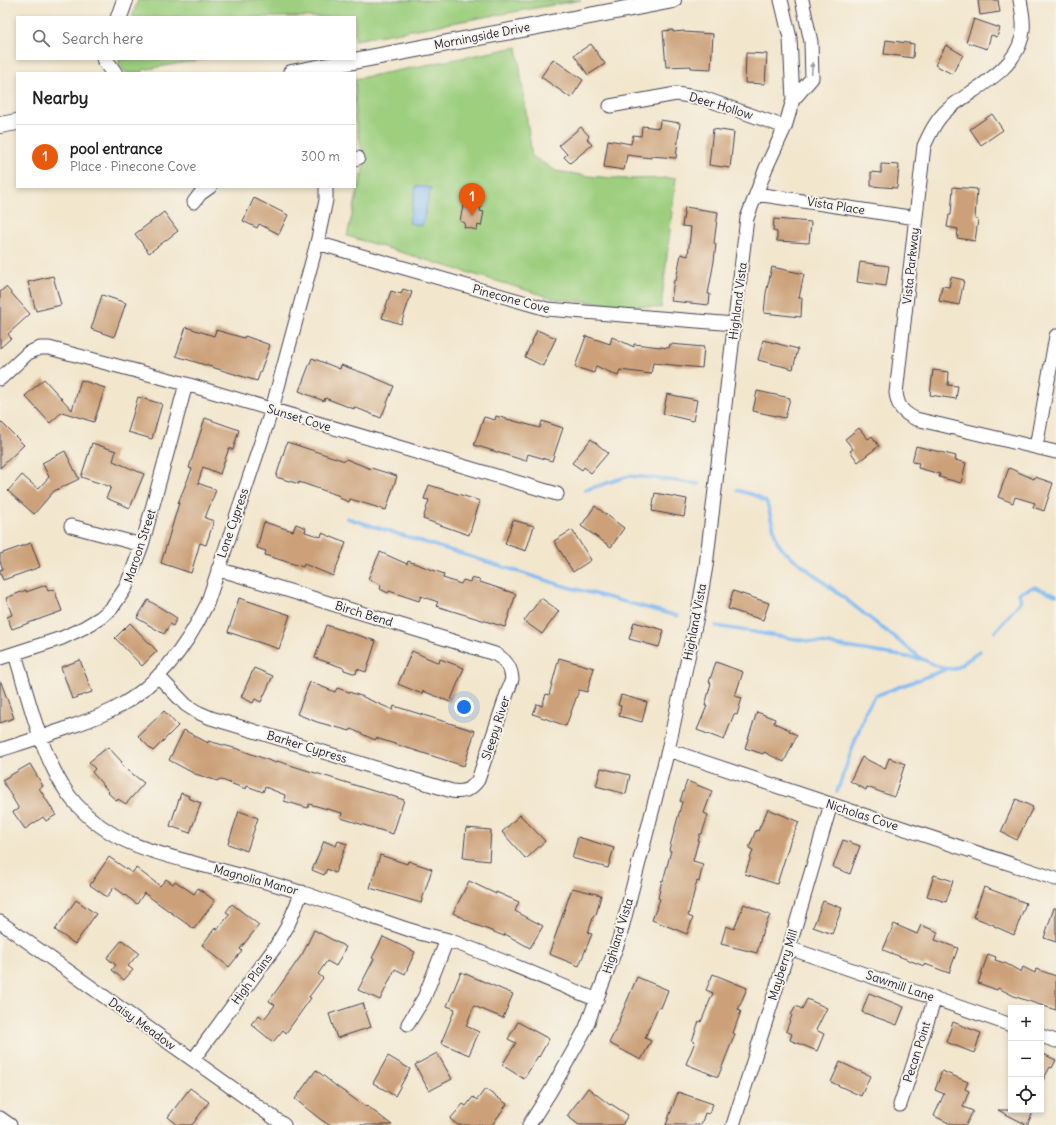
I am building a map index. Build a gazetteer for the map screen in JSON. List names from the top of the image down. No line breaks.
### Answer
{"streets":{"street":["Morningside Drive","Deer Hollow","Vista Place","Vista Parkway","Pinecone Cove","Highland Vista","Sunset Cove","Lone Cypress","Maroon Street","Birch Bend","Sleepy River","Barker Cypress","Nicholas Cove","Magnolia Manor","Mayberry Mill","High Plains","Sawmill Lane","Daisy Meadow","Pecan Point"]},"crossings":[["Deer Hollow","Highland Vista"],["Vista Place","Vista Parkway"],["Vista Place","Highland Vista"],["Pinecone Cove","Highland Vista"],["Pinecone Cove","Lone Cypress"],["Highland Vista","Nicholas Cove"],["Highland Vista","Magnolia Manor"],["Sunset Cove","Lone Cypress"],["Sunset Cove","Maroon Street"],["Lone Cypress","Birch Bend"],["Lone Cypress","Barker Cypress"],["Lone Cypress","Magnolia Manor"],["Maroon Street","Magnolia Manor"],["Birch Bend","Sleepy River"],["Sleepy River","Barker Cypress"],["Nicholas Cove","Mayberry Mill"],["Magnolia Manor","High Plains"],["Mayberry Mill","Sawmill Lane"],["High Plains","Daisy Meadow"],["Sawmill Lane","Pecan Point"]],"page":{"search":"Search here","heading":"Nearby","list":[{"mark":"1","name":"pool entrance","note":"Place · Pinecone Cove","value":"300 m"}],"pins":"1","map_buttons":["+","−"]}}
